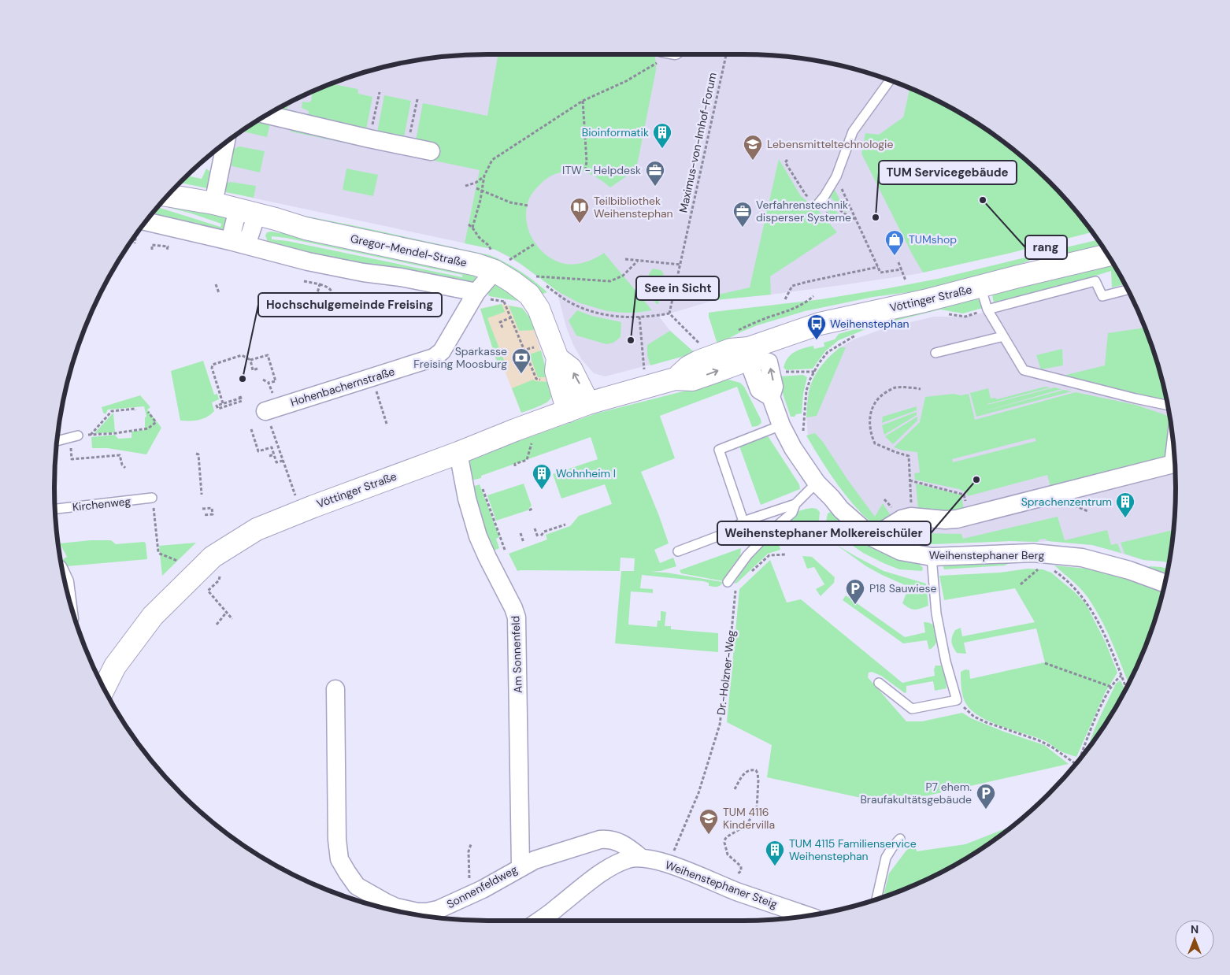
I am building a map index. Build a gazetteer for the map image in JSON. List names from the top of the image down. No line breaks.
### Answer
{"streets":{"main road":["Gregor-Mendel-Straße","Vöttinger Straße"],"street":["Hohenbachernstraße","Weihenstephaner Berg","Am Sonnenfeld","Weihenstephaner Steig","Sonnenfeldweg"],"lane":["Kirchenweg"],"path":["Maximus-von-Imhof-Forum","Dr.-Holzner-Weg"]},"crossings":[["Gregor-Mendel-Straße","Vöttinger Straße"],["Gregor-Mendel-Straße","Hohenbachernstraße"],["Vöttinger Straße","Weihenstephaner Berg"],["Vöttinger Straße","Am Sonnenfeld"],["Am Sonnenfeld","Sonnenfeldweg"],["Dr.-Holzner-Weg","Weihenstephaner Steig"],["Weihenstephaner Steig","Sonnenfeldweg"]],"places":{"building":["Bioinformatik","Wohnheim I","Sprachenzentrum","TUM 4115 Familienservice Weihenstephan"],"school or university":["Lebensmitteltechnologie","TUM 4116 Kindervilla"],"office":["ITW - Helpdesk","Verfahrenstechnik disperser Systeme"],"other":["rang","TUM Servicegebäude","See in Sicht","Hochschulgemeinde Freising","Weihenstephaner Molkereischüler"],"library":["Teilbibliothek Weihenstephan"],"shop":["TUMshop"],"bus stop":["Weihenstephan"],"bank":["Sparkasse Freising Moosburg"],"parking":["P18 Sauwiese","P7 ehem. Braufakultätsgebäude"]},"north":"top"}
